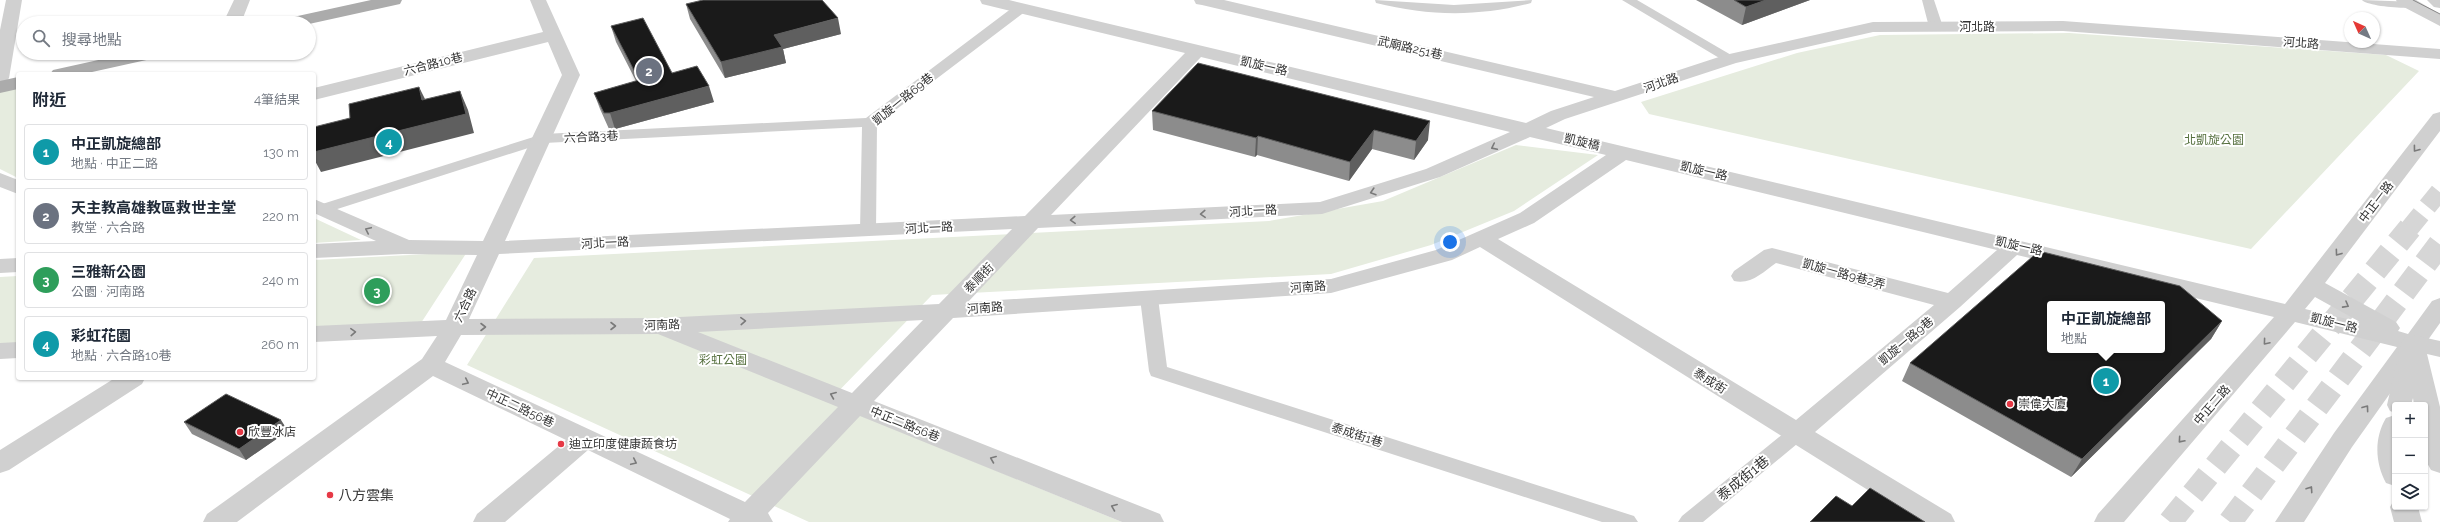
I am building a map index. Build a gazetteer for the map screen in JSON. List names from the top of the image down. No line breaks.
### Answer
{"streets":{"street":["河北路","武廟路251巷","六合路10巷","凱旋一路","凱旋橋","中正一路","河北一路","凱旋一路9巷2弄","泰順街","河南路","六合路","凱旋一路9巷","泰成街","中正二路","中正二路56巷"],"lane":["凱旋一路69巷","六合路3巷","泰成街1巷"]},"crossings":[["河北路","武廟路251巷"],["河北路","凱旋一路"],["河北路","凱旋橋"],["河北路","河北一路"],["六合路10巷","六合路"],["凱旋一路","凱旋一路69巷"],["凱旋一路","凱旋橋"],["凱旋一路","河北一路"],["凱旋一路","泰順街"],["凱旋一路","河南路"],["凱旋一路","凱旋一路9巷"],["凱旋一路","中正二路"],["凱旋一路69巷","六合路3巷"],["凱旋一路69巷","河北一路"],["六合路3巷","六合路"],["凱旋橋","河北一路"],["凱旋橋","河南路"],["中正一路","中正二路"],["河北一路","泰順街"],["河北一路","六合路"],["凱旋一路9巷2弄","凱旋一路9巷"],["泰順街","河南路"],["泰順街","中正二路56巷"],["河南路","六合路"],["河南路","泰成街"],["河南路","中正二路56巷"],["河南路","泰成街1巷"],["六合路","中正二路56巷"],["凱旋一路9巷","泰成街"],["凱旋一路9巷","泰成街1巷"],["泰成街","泰成街1巷"]],"one_way":["河北一路","河南路"],"parks":["北凱旋公園","彩虹公園"],"places":["崇偉大廈","欣豐冰店","迪立印度健康蔬食坊","八方雲集"],"north":"top left","page":{"search":"搜尋地點","pins":["2","4","3","1"],"heading":["附近","4筆結果"],"list":[{"mark":"1","name":"中正凱旋總部","note":"地點 · 中正二路","value":"130 m"},{"mark":"2","name":"天主教高雄教區救世主堂","note":"教堂 · 六合路","value":"220 m"},{"mark":"3","name":"三雅新公園","note":"公園 · 河南路","value":"240 m"},{"mark":"4","name":"彩虹花園","note":"地點 · 六合路10巷","value":"260 m"}],"popup":["中正凱旋總部","地點"],"map_buttons":["+","−"]}}
